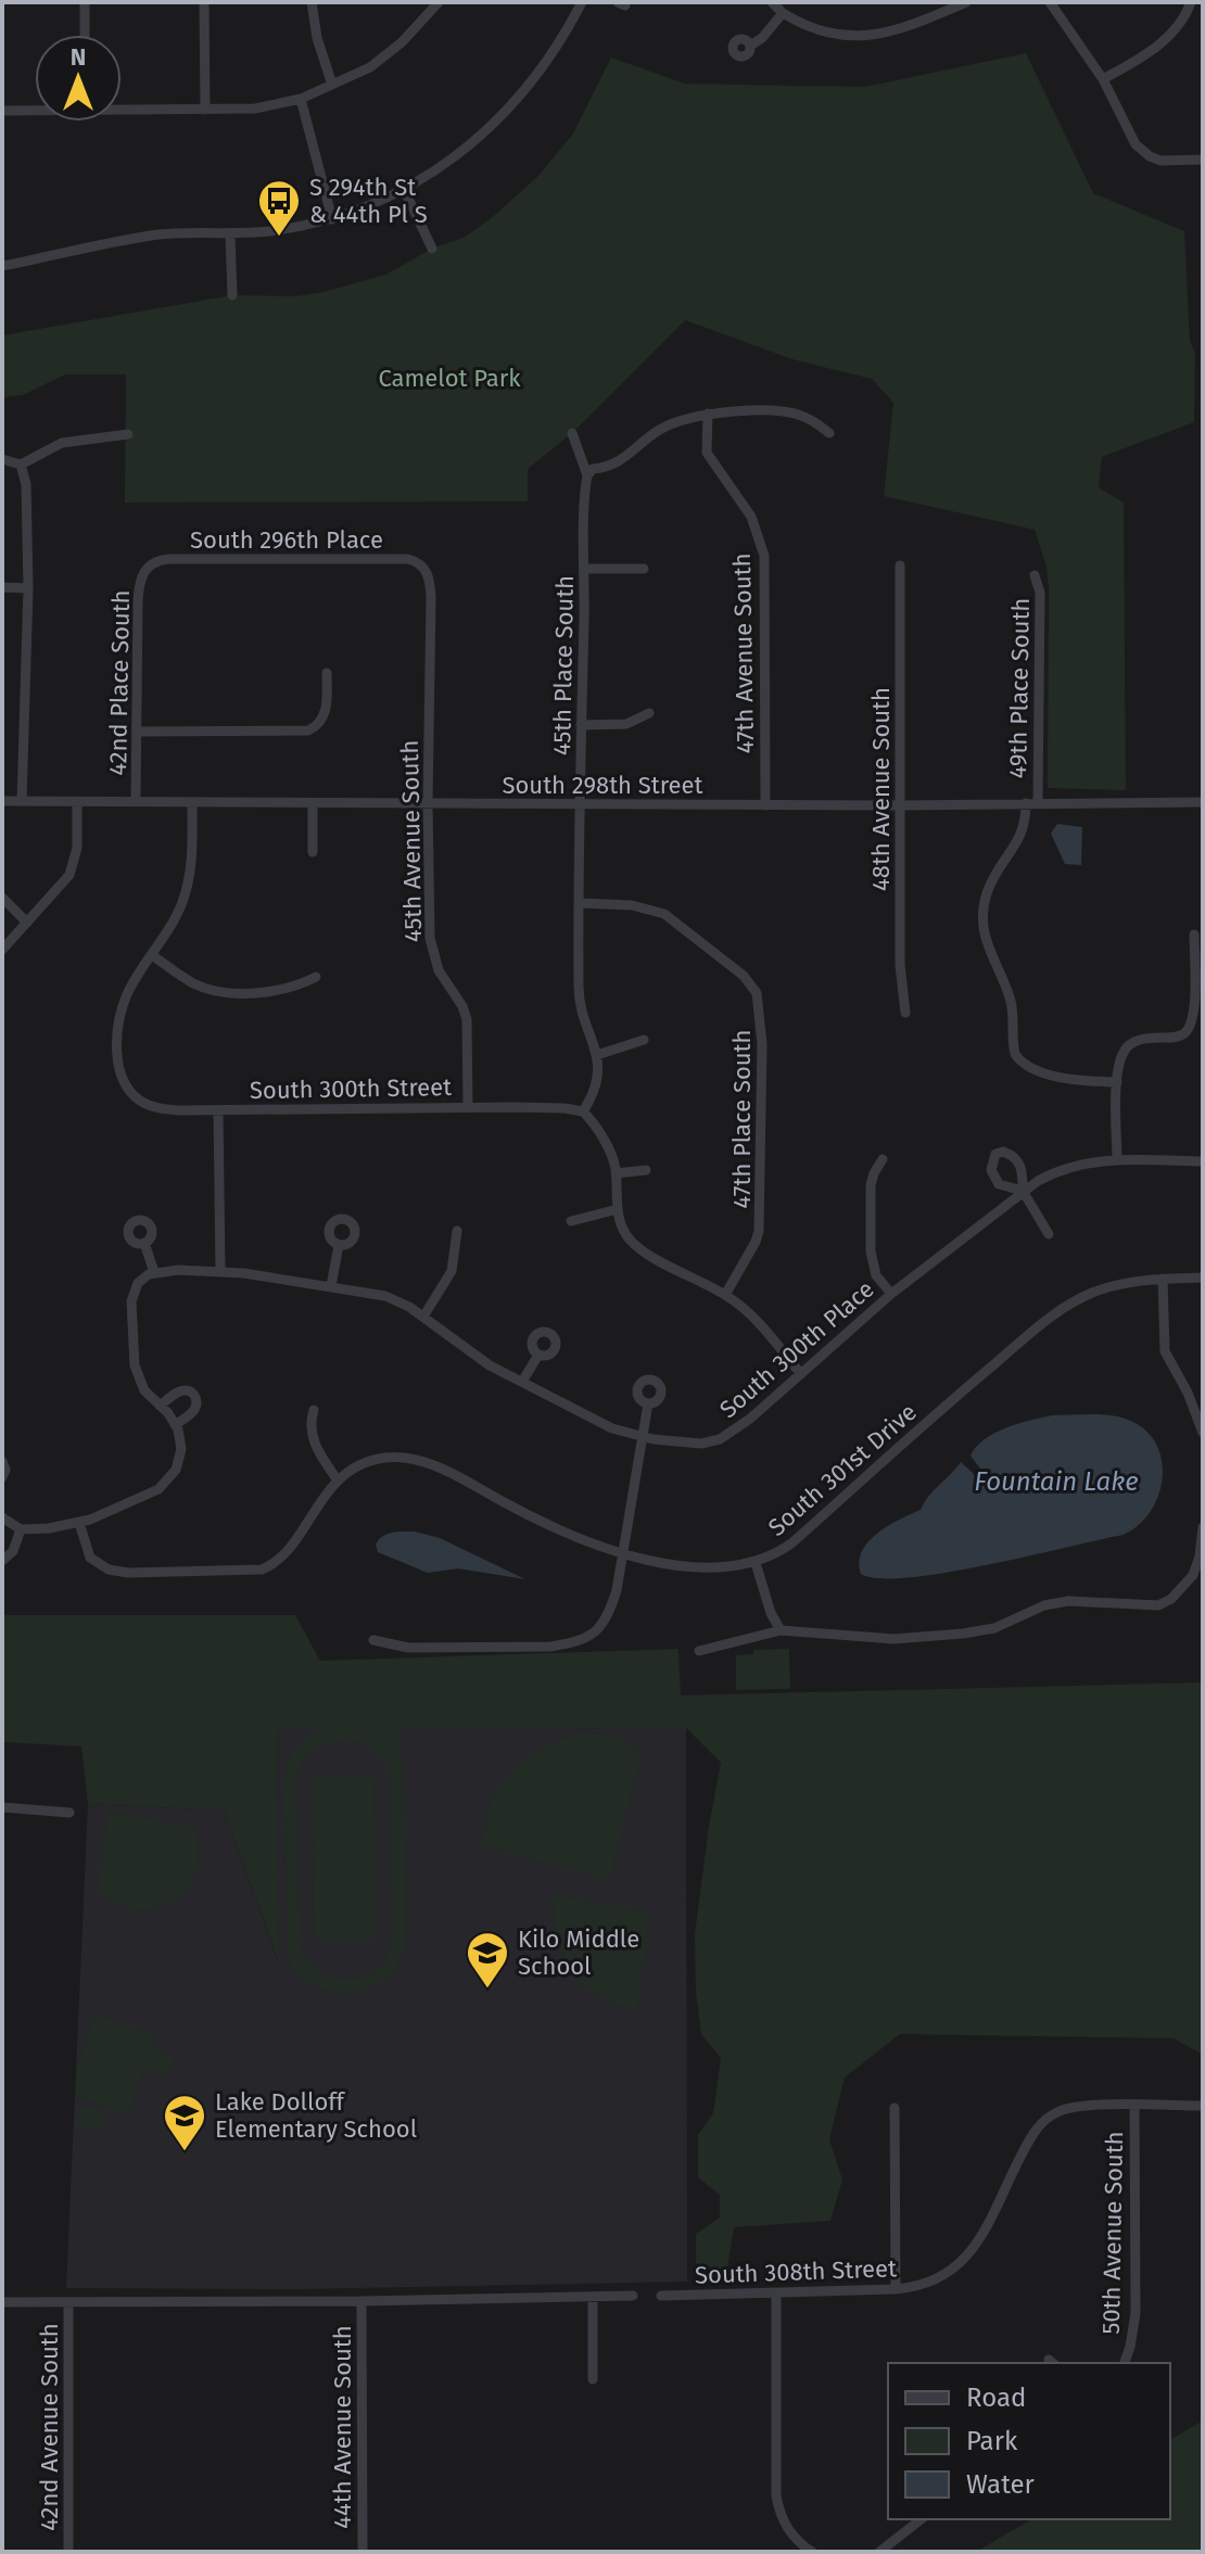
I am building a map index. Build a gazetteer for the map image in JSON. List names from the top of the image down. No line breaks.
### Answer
{"streets":{"street":["South 296th Place","47th Avenue South","45th Place South","42nd Place South","49th Place South","South 298th Street","48th Avenue South","45th Avenue South","South 300th Street","47th Place South","South 300th Place","South 301st Drive","50th Avenue South","South 308th Street","42nd Avenue South","44th Avenue South"]},"crossings":[["South 296th Place","42nd Place South"],["South 296th Place","45th Avenue South"],["47th Avenue South","South 298th Street"],["45th Place South","South 298th Street"],["45th Place South","South 300th Street"],["45th Place South","47th Place South"],["42nd Place South","South 298th Street"],["49th Place South","South 298th Street"],["South 298th Street","48th Avenue South"],["South 298th Street","45th Avenue South"],["45th Avenue South","South 300th Street"],["50th Avenue South","South 308th Street"]],"water":["Fountain Lake"],"parks":["Camelot Park"],"places":{"bus stop":["S 294th St & 44th Pl S"],"school or university":["Kilo Middle School","Lake Dolloff Elementary School"]},"legend":["Road","Park","Water"],"north":"top"}
